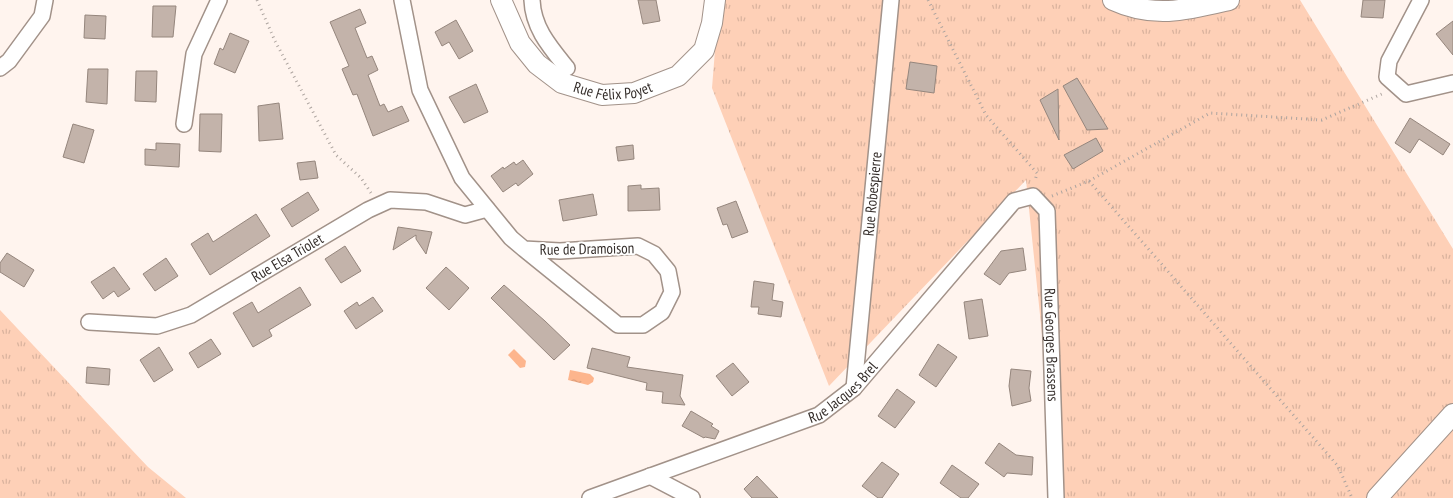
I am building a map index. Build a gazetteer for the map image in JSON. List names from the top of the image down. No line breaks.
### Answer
{"streets":{"street":["Rue Félix Poyet","Rue Robespierre","Rue de Dramoison","Rue Elsa Triolet","Rue Georges Brassens","Rue Jacques Brel"]},"crossings":[["Rue Robespierre","Rue Jacques Brel"],["Rue de Dramoison","Rue Elsa Triolet"],["Rue Georges Brassens","Rue Jacques Brel"]]}
